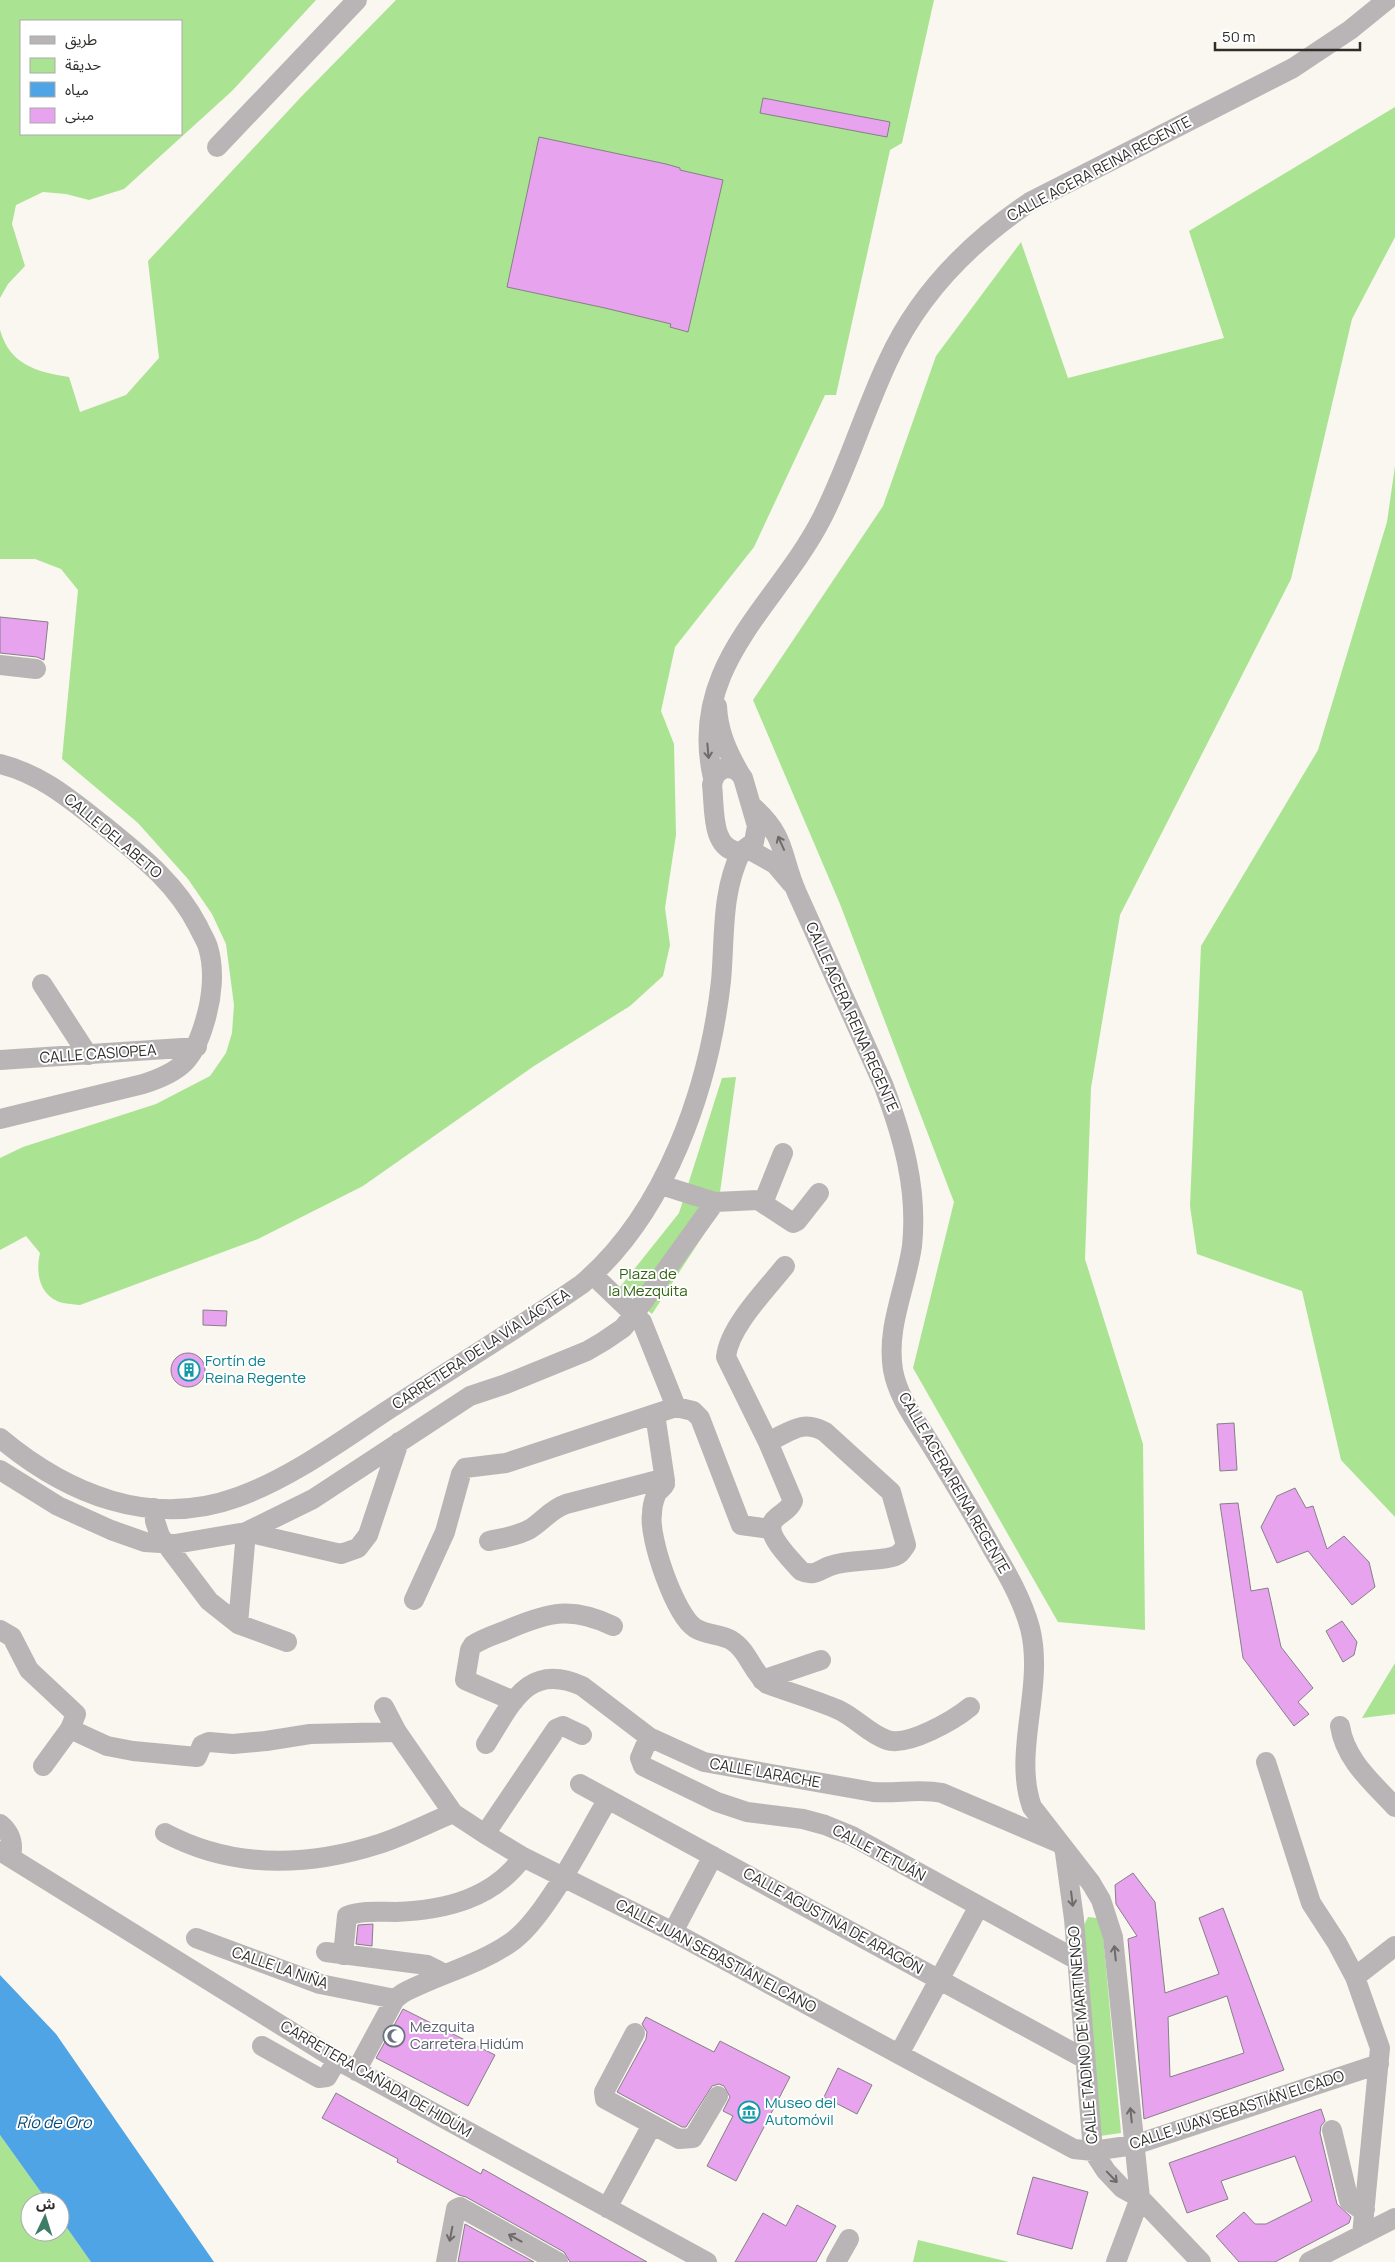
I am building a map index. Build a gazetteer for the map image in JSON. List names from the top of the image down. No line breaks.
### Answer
{"streets":{"street":["CALLE ACERA REINA REGENTE","CALLE DEL ABETO","CALLE CASIOPEA","CARRETERA DE LA VÍA LÁCTEA","CALLE LARACHE","CALLE TETUÁN","CALLE AGUSTINA DE ARAGÓN","CALLE JUAN SEBASTIÁN ELCANO","CALLE LA NIÑA","CALLE TADINO DE MARTINENGO","CARRETERA CAÑADA DE HIDÚM","CALLE JUAN SEBASTIÁN ELCADO"]},"crossings":[["CALLE ACERA REINA REGENTE","CALLE LARACHE"],["CALLE ACERA REINA REGENTE","CALLE TADINO DE MARTINENGO"],["CALLE DEL ABETO","CALLE CASIOPEA"],["CALLE LARACHE","CALLE TETUÁN"],["CALLE LARACHE","CALLE TADINO DE MARTINENGO"],["CALLE TETUÁN","CALLE TADINO DE MARTINENGO"],["CALLE AGUSTINA DE ARAGÓN","CALLE TADINO DE MARTINENGO"],["CALLE JUAN SEBASTIÁN ELCANO","CALLE TADINO DE MARTINENGO"],["CALLE JUAN SEBASTIÁN ELCANO","CALLE JUAN SEBASTIÁN ELCADO"],["CALLE TADINO DE MARTINENGO","CALLE JUAN SEBASTIÁN ELCADO"]],"water":["Río de Oro"],"parks":["Plaza de la Mezquita"],"places":{"building":["Fortín de Reina Regente"],"mosque":["Mezquita Carretera Hidúm"],"museum":["Museo del Automóvil"]},"legend":["طريق","حديقة","مياه","مبنى"],"scale_bar":"50 m","north":"top"}
